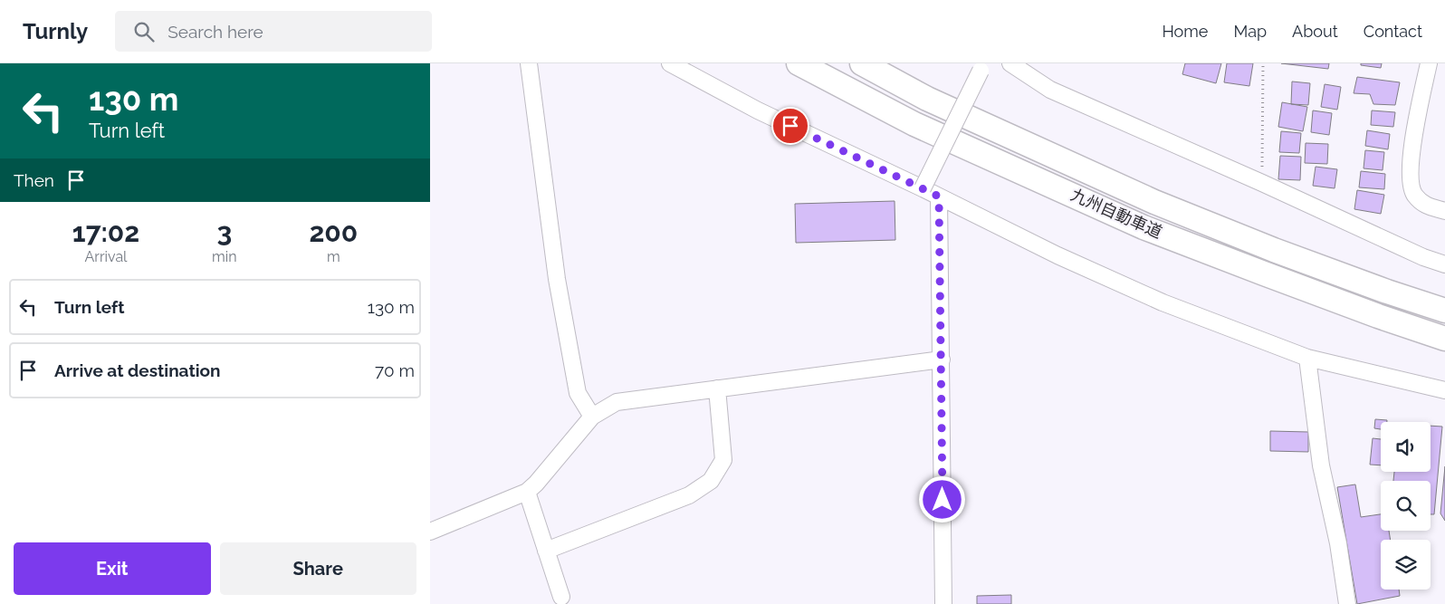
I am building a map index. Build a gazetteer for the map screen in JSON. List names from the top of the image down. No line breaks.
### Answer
{"streets":{"highway":["九州自動車道"]},"page":{"header":"Turnly","search":"Search here","nav":["Home","Map","About","Contact"],"turn":["130 m","Turn left"],"then":"Then","eta":["17:02","Arrival","3","min","200","m"],"list":[{"name":"Turn left","value":"130 m"},{"name":"Arrive at destination","value":"70 m"}],"buttons":["Exit","Share"]}}
